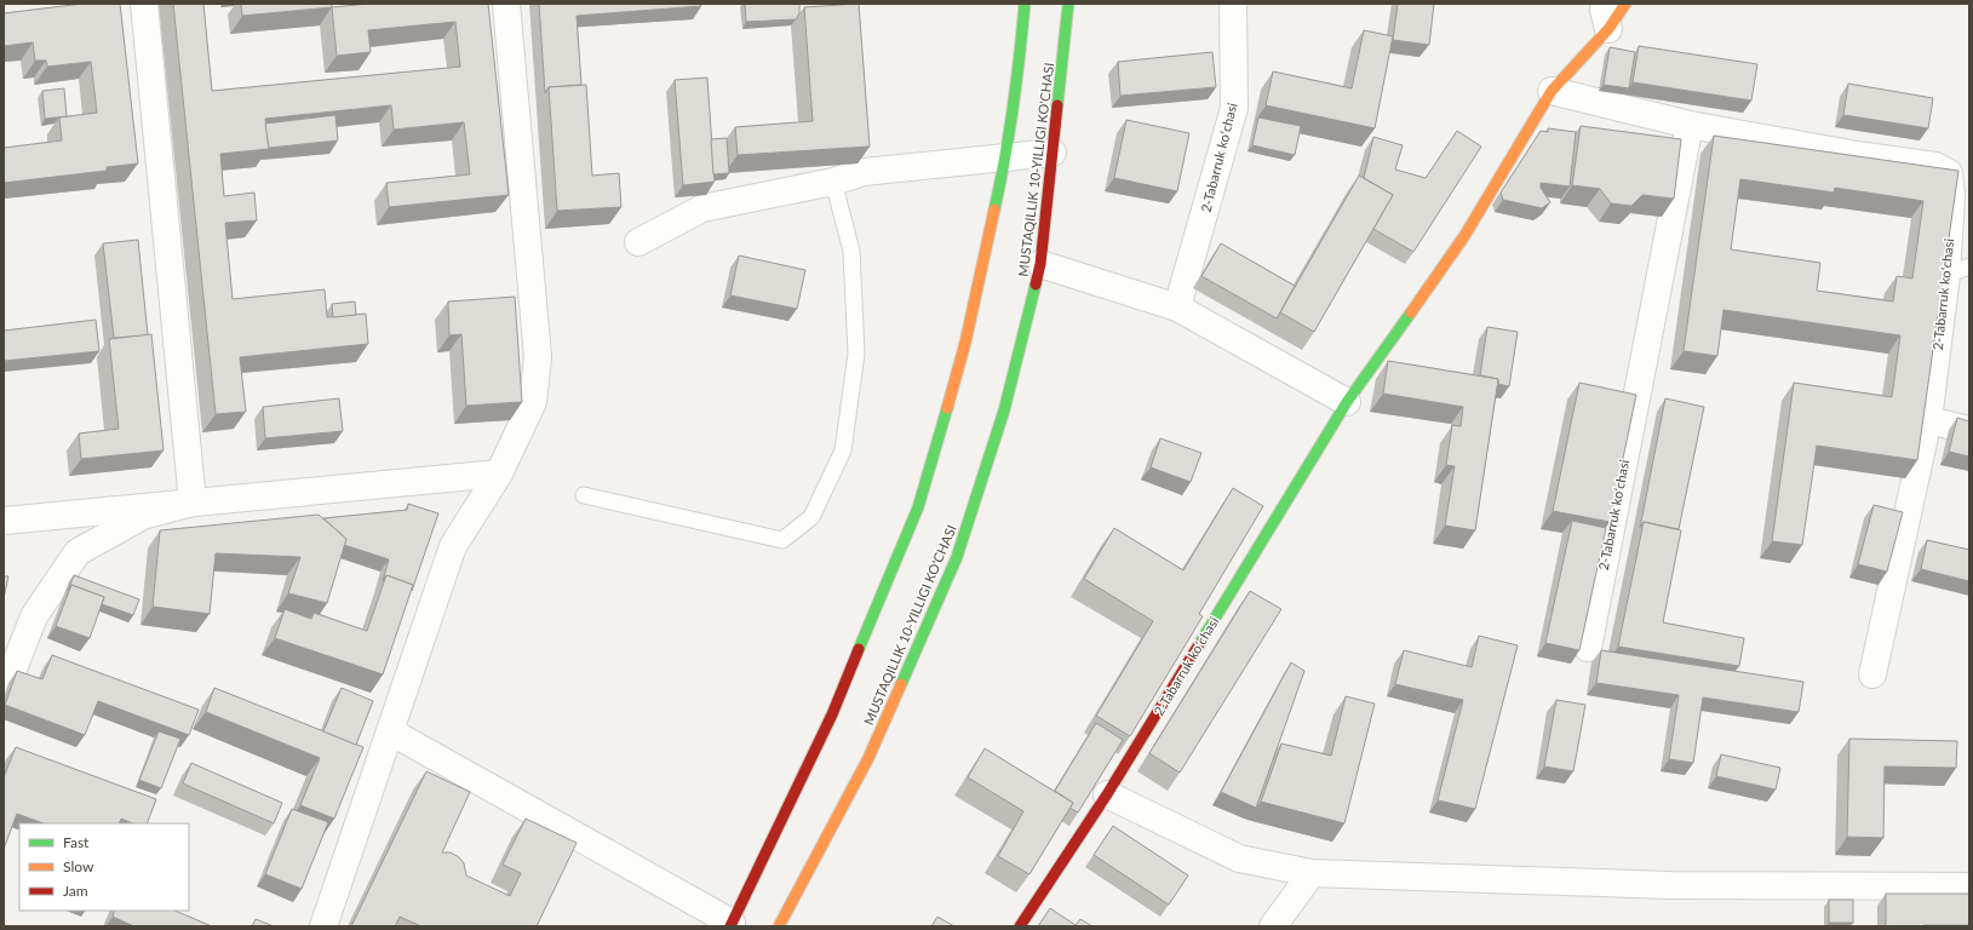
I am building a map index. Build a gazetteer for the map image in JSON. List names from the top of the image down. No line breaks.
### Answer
{"streets":{"main road":["2-Tabarruk koʻchasi","MUSTAQILLIK 10-YILLIGI KO'CHASI"]},"legend":["Fast","Slow","Jam"]}
